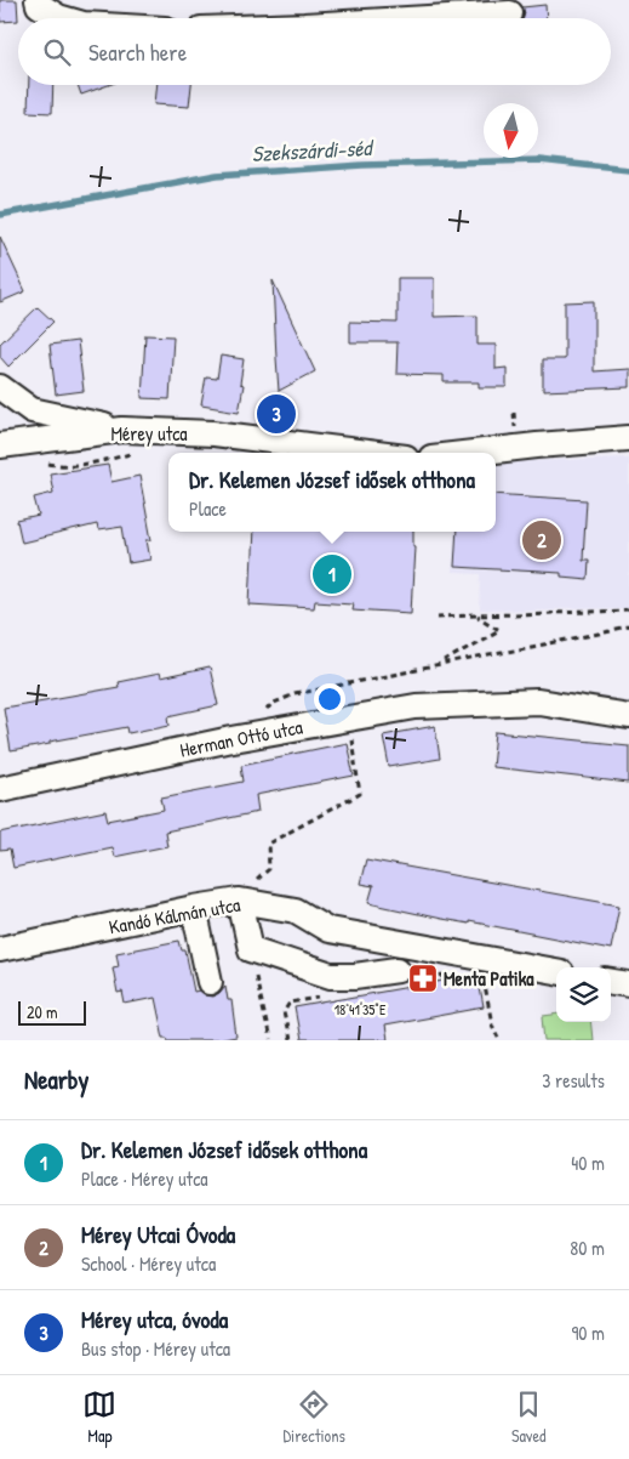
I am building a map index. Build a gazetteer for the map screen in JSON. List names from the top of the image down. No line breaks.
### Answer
{"streets":{"street":["Mérey utca","Herman Ottó utca","Kandó Kálmán utca"]},"water":["Szekszárdi-séd"],"places":{"pharmacy":["Menta Patika"]},"scale_bar":"20 m","north":"bottom","page":{"search":"Search here","pins":["3","2","1"],"popup":["Dr. Kelemen József idősek otthona","Place"],"scale":"20 m","heading":["Nearby","3 results"],"list":[{"mark":"1","name":"Dr. Kelemen József idősek otthona","note":"Place · Mérey utca","value":"40 m"},{"mark":"2","name":"Mérey Utcai Óvoda","note":"School · Mérey utca","value":"80 m"},{"mark":"3","name":"Mérey utca, óvoda","note":"Bus stop · Mérey utca","value":"90 m"}],"nav":["Map","Directions","Saved"]},"coordinates":["18°41'35\"E"]}
